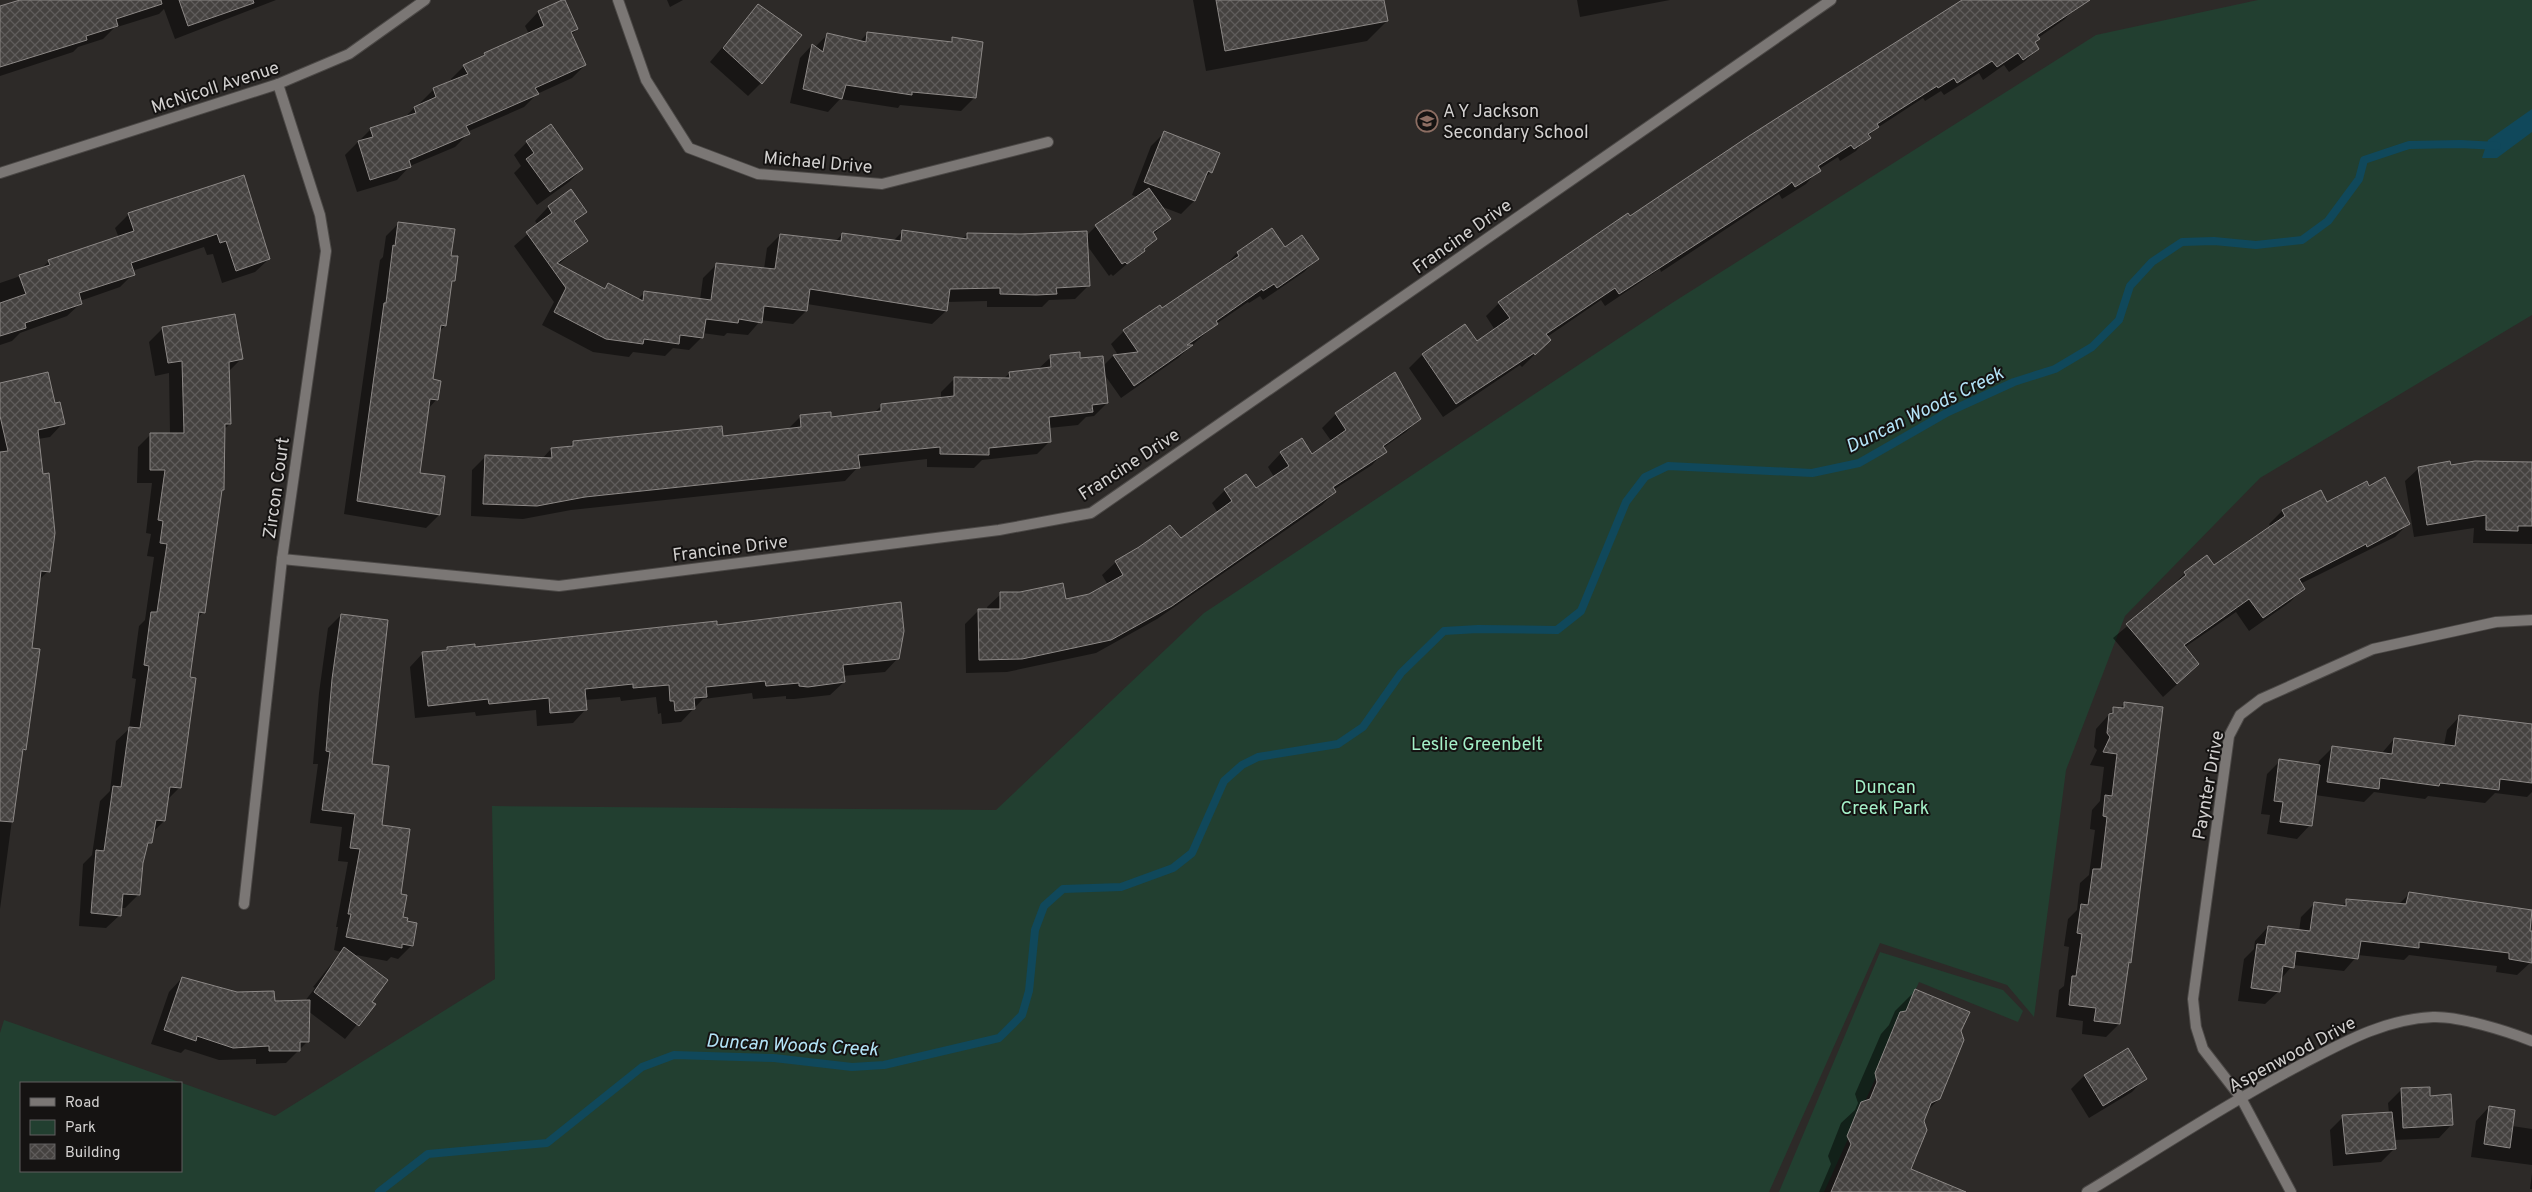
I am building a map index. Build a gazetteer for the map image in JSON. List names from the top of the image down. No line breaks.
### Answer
{"streets":{"street":["McNicoll Avenue","Michael Drive","Francine Drive","Zircon Court","Paynter Drive","Aspenwood Drive"]},"crossings":[["McNicoll Avenue","Zircon Court"],["Francine Drive","Zircon Court"],["Paynter Drive","Aspenwood Drive"]],"water":["Duncan Woods Creek"],"parks":["Leslie Greenbelt","Duncan Creek Park"],"places":{"school or university":["A Y Jackson Secondary School"]},"legend":["Road","Park","Building"]}
